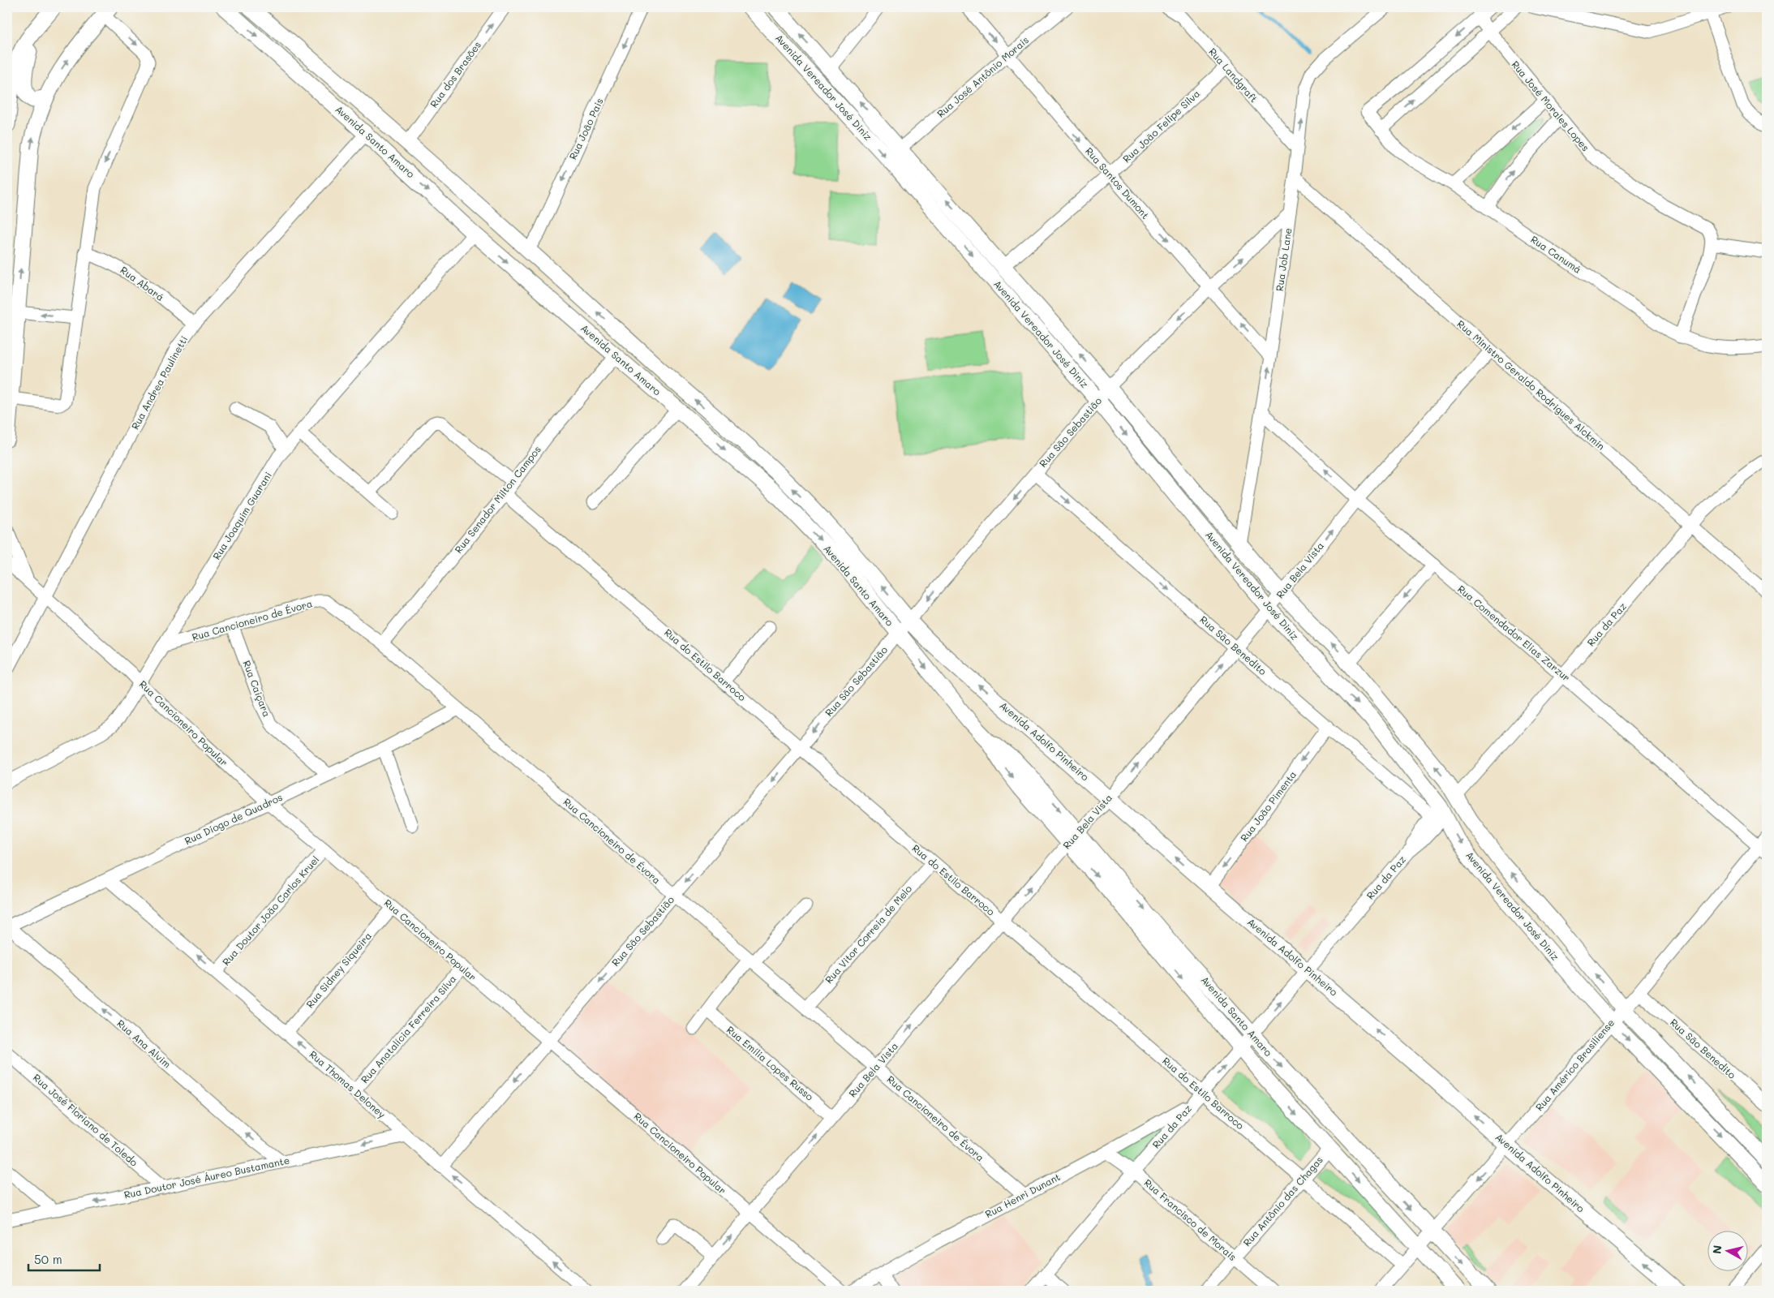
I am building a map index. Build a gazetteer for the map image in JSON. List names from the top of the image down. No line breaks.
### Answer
{"streets":{"main road":["Avenida Vereador José Diniz","Avenida Santo Amaro","Avenida Adolfo Pinheiro"],"street":["Rua dos Brasões","Rua Landgraft","Rua José Antônio Morais","Rua José Morales Lopes","Rua João Felipe Silva","Rua João Pais","Rua Santos Dumont","Rua Canumá","Rua Job Lane","Rua Abará","Rua Andrea Paulinetti","Rua Ministro Geraldo Rodrigues Alckmin","Rua São Sebastião","Rua Senador Milton Campos","Rua Joaquim Guarani","Rua Bela Vista","Rua Cancioneiro de Évora","Rua da Paz","Rua Comendador Elias Zarzur","Rua São Benedito","Rua do Estilo Barroco","Rua Caiçara","Rua Cancioneiro Popular","Rua João Pimenta","Rua Diogo de Quadros","Rua Doutor João Carlos Kruel","Rua Vitor Correia de Melo","Rua Sidney Siqueira","Rua Anatalícia Ferreira Silva","Rua Ana Alvim","Rua Emília Lopes Russo","Rua Américo Brasiliense","Rua Thomas Deloney","Rua José Floriano de Toledo","Rua Doutor José Áureo Bustamante","Rua Henri Dunant","Rua Antônio das Chagas","Rua Francisco de Morais"]},"crossings":[["Rua dos Brasões","Avenida Santo Amaro"],["Rua Landgraft","Rua João Felipe Silva"],["Rua Landgraft","Rua Job Lane"],["Rua José Antônio Morais","Avenida Vereador José Diniz"],["Rua José Antônio Morais","Rua Santos Dumont"],["Avenida Vereador José Diniz","Rua João Felipe Silva"],["Avenida Vereador José Diniz","Rua Job Lane"],["Avenida Vereador José Diniz","Rua São Sebastião"],["Avenida Vereador José Diniz","Rua Bela Vista"],["Avenida Vereador José Diniz","Rua da Paz"],["Avenida Vereador José Diniz","Rua São Benedito"],["Avenida Vereador José Diniz","Rua Américo Brasiliense"],["Rua José Morales Lopes","Rua Canumá"],["Rua João Felipe Silva","Rua Santos Dumont"],["Rua João Pais","Avenida Santo Amaro"],["Avenida Santo Amaro","Rua Andrea Paulinetti"],["Avenida Santo Amaro","Rua São Sebastião"],["Avenida Santo Amaro","Rua Senador Milton Campos"],["Avenida Santo Amaro","Rua Joaquim Guarani"],["Avenida Santo Amaro","Rua Bela Vista"],["Avenida Santo Amaro","Rua da Paz"],["Avenida Santo Amaro","Avenida Adolfo Pinheiro"],["Avenida Santo Amaro","Rua Américo Brasiliense"],["Avenida Santo Amaro","Rua Antônio das Chagas"],["Rua Santos Dumont","Rua Job Lane"],["Rua Santos Dumont","Rua São Sebastião"],["Rua Job Lane","Rua Ministro Geraldo Rodrigues Alckmin"],["Rua Job Lane","Rua São Sebastião"],["Rua Job Lane","Rua Comendador Elias Zarzur"],["Rua Abará","Rua Andrea Paulinetti"],["Rua Andrea Paulinetti","Rua Cancioneiro Popular"],["Rua Ministro Geraldo Rodrigues Alckmin","Rua Bela Vista"],["Rua Ministro Geraldo Rodrigues Alckmin","Rua da Paz"],["Rua São Sebastião","Rua Cancioneiro de Évora"],["Rua São Sebastião","Rua São Benedito"],["Rua São Sebastião","Rua do Estilo Barroco"],["Rua São Sebastião","Rua Cancioneiro Popular"],["Rua São Sebastião","Avenida Adolfo Pinheiro"],["Rua São Sebastião","Rua Thomas Deloney"],["Rua Senador Milton Campos","Rua Cancioneiro de Évora"],["Rua Senador Milton Campos","Rua do Estilo Barroco"],["Rua Joaquim Guarani","Rua Cancioneiro de Évora"],["Rua Joaquim Guarani","Rua Cancioneiro Popular"],["Rua Bela Vista","Rua Cancioneiro de Évora"],["Rua Bela Vista","Rua Comendador Elias Zarzur"],["Rua Bela Vista","Rua São Benedito"],["Rua Bela Vista","Rua do Estilo Barroco"],["Rua Bela Vista","Rua Cancioneiro Popular"],["Rua Bela Vista","Avenida Adolfo Pinheiro"],["Rua Bela Vista","Rua Emília Lopes Russo"],["Rua Cancioneiro de Évora","Rua Caiçara"],["Rua Cancioneiro de Évora","Rua Diogo de Quadros"],["Rua Cancioneiro de Évora","Rua Vitor Correia de Melo"],["Rua Cancioneiro de Évora","Rua Henri Dunant"],["Rua da Paz","Rua Comendador Elias Zarzur"],["Rua da Paz","Rua São Benedito"],["Rua da Paz","Rua do Estilo Barroco"],["Rua da Paz","Avenida Adolfo Pinheiro"],["Rua da Paz","Rua Henri Dunant"],["Rua da Paz","Rua Francisco de Morais"],["Rua Comendador Elias Zarzur","Rua Américo Brasiliense"],["Rua São Benedito","Rua João Pimenta"],["Rua São Benedito","Rua Américo Brasiliense"],["Rua do Estilo Barroco","Rua Vitor Correia de Melo"],["Rua do Estilo Barroco","Rua Américo Brasiliense"],["Rua do Estilo Barroco","Rua Antônio das Chagas"],["Rua Caiçara","Rua Diogo de Quadros"],["Rua Cancioneiro Popular","Rua Diogo de Quadros"],["Rua Cancioneiro Popular","Rua Doutor João Carlos Kruel"],["Rua Cancioneiro Popular","Rua Sidney Siqueira"],["Rua Cancioneiro Popular","Rua Anatalícia Ferreira Silva"],["Avenida Adolfo Pinheiro","Rua João Pimenta"],["Avenida Adolfo Pinheiro","Rua Américo Brasiliense"],["Rua Diogo de Quadros","Rua Ana Alvim"],["Rua Diogo de Quadros","Rua Thomas Deloney"],["Rua Doutor João Carlos Kruel","Rua Thomas Deloney"],["Rua Sidney Siqueira","Rua Thomas Deloney"],["Rua Anatalícia Ferreira Silva","Rua Thomas Deloney"],["Rua Ana Alvim","Rua Doutor José Áureo Bustamante"],["Rua Thomas Deloney","Rua Doutor José Áureo Bustamante"],["Rua José Floriano de Toledo","Rua Doutor José Áureo Bustamante"],["Rua Henri Dunant","Rua Francisco de Morais"],["Rua Antônio das Chagas","Rua Francisco de Morais"]],"one_way":["Rua dos Brasões","Rua João Pais","Rua São Sebastião","Rua Bela Vista","Rua São Benedito","Avenida Adolfo Pinheiro","Rua João Pimenta","Rua Ana Alvim","Rua Thomas Deloney","Rua Doutor José Áureo Bustamante"],"scale_bar":"50 m","north":"left"}
